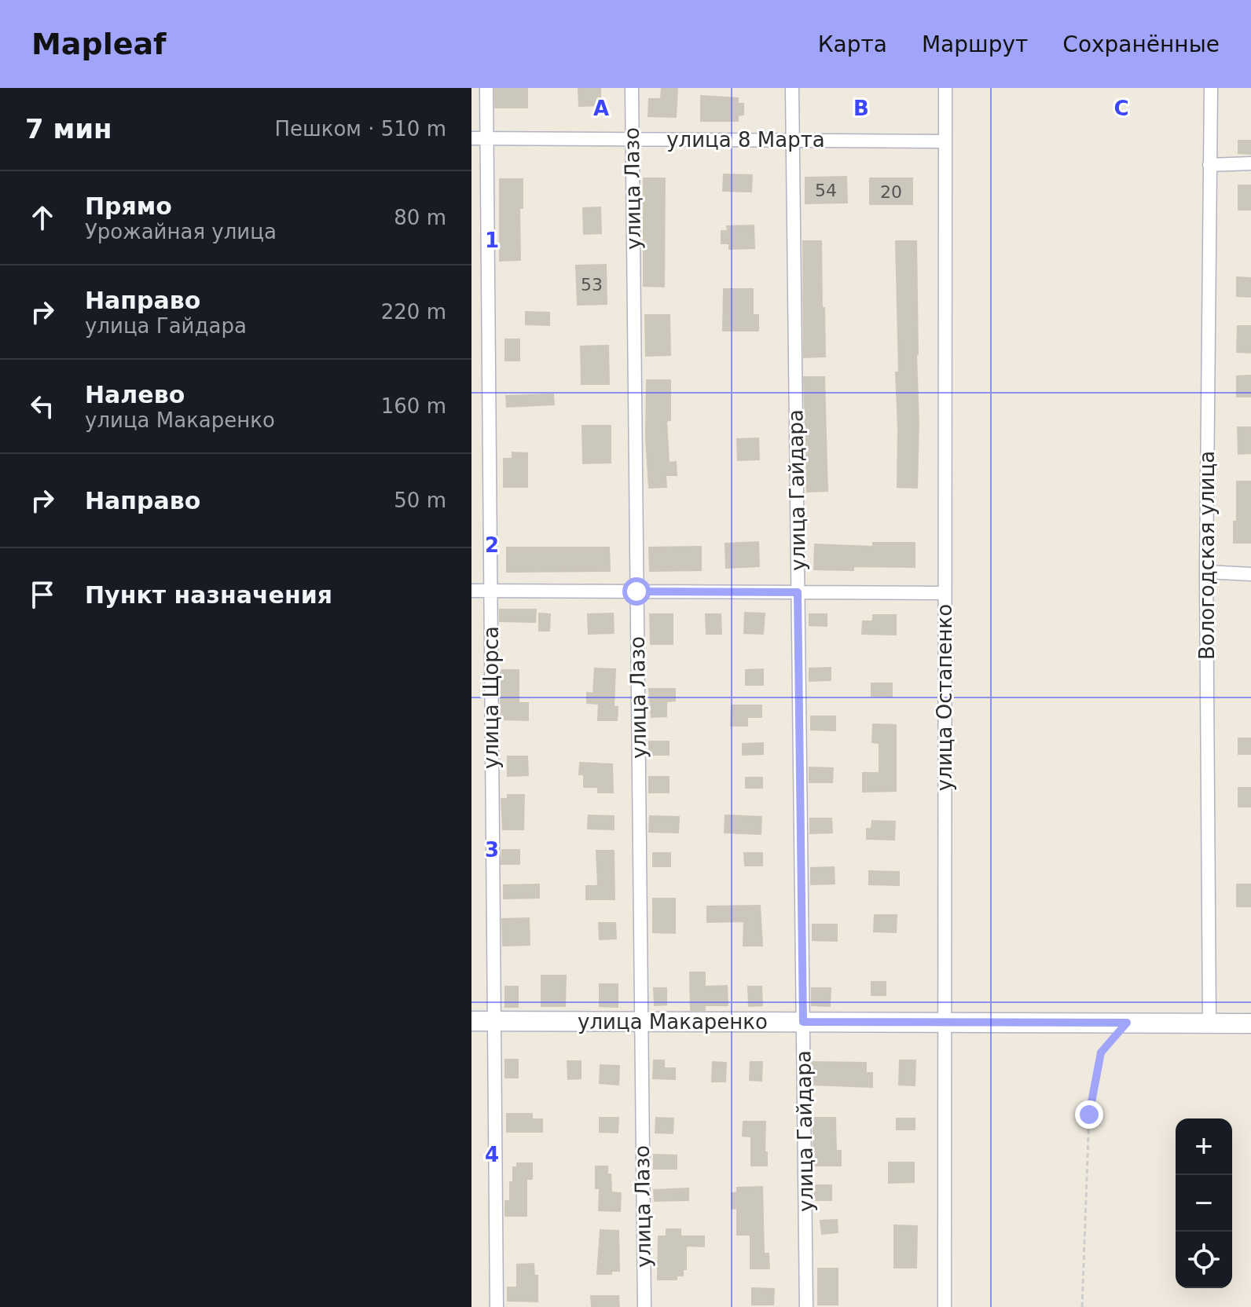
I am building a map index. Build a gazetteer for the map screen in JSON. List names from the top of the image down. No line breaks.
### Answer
{"streets":{"street":["улица 8 Марта","улица Лазо","улица Гайдара","Вологодская улица","улица Щорса","улица Остапенко","улица Макаренко"]},"crossings":[["улица 8 Марта","улица Лазо"],["улица 8 Марта","улица Гайдара"],["улица 8 Марта","улица Щорса"],["улица 8 Марта","улица Остапенко"],["улица Лазо","улица Макаренко"],["улица Гайдара","улица Макаренко"],["Вологодская улица","улица Макаренко"],["улица Щорса","улица Макаренко"],["улица Остапенко","улица Макаренко"]],"house_numbers":["54","20","53"],"page":{"header":"Mapleaf","nav":["Карта","Маршрут","Сохранённые"],"heading":["7 мин","Пешком · 510 m"],"list":[["Прямо","Урожайная улица","80 m"],["Направо","улица Гайдара","220 m"],["Налево","улица Макаренко","160 m"],["Направо","50 m"],"Пункт назначения"],"map_buttons":["+","−"]},"grid":{"columns":["A","B","C"],"rows":["1","2","3","4"]}}
